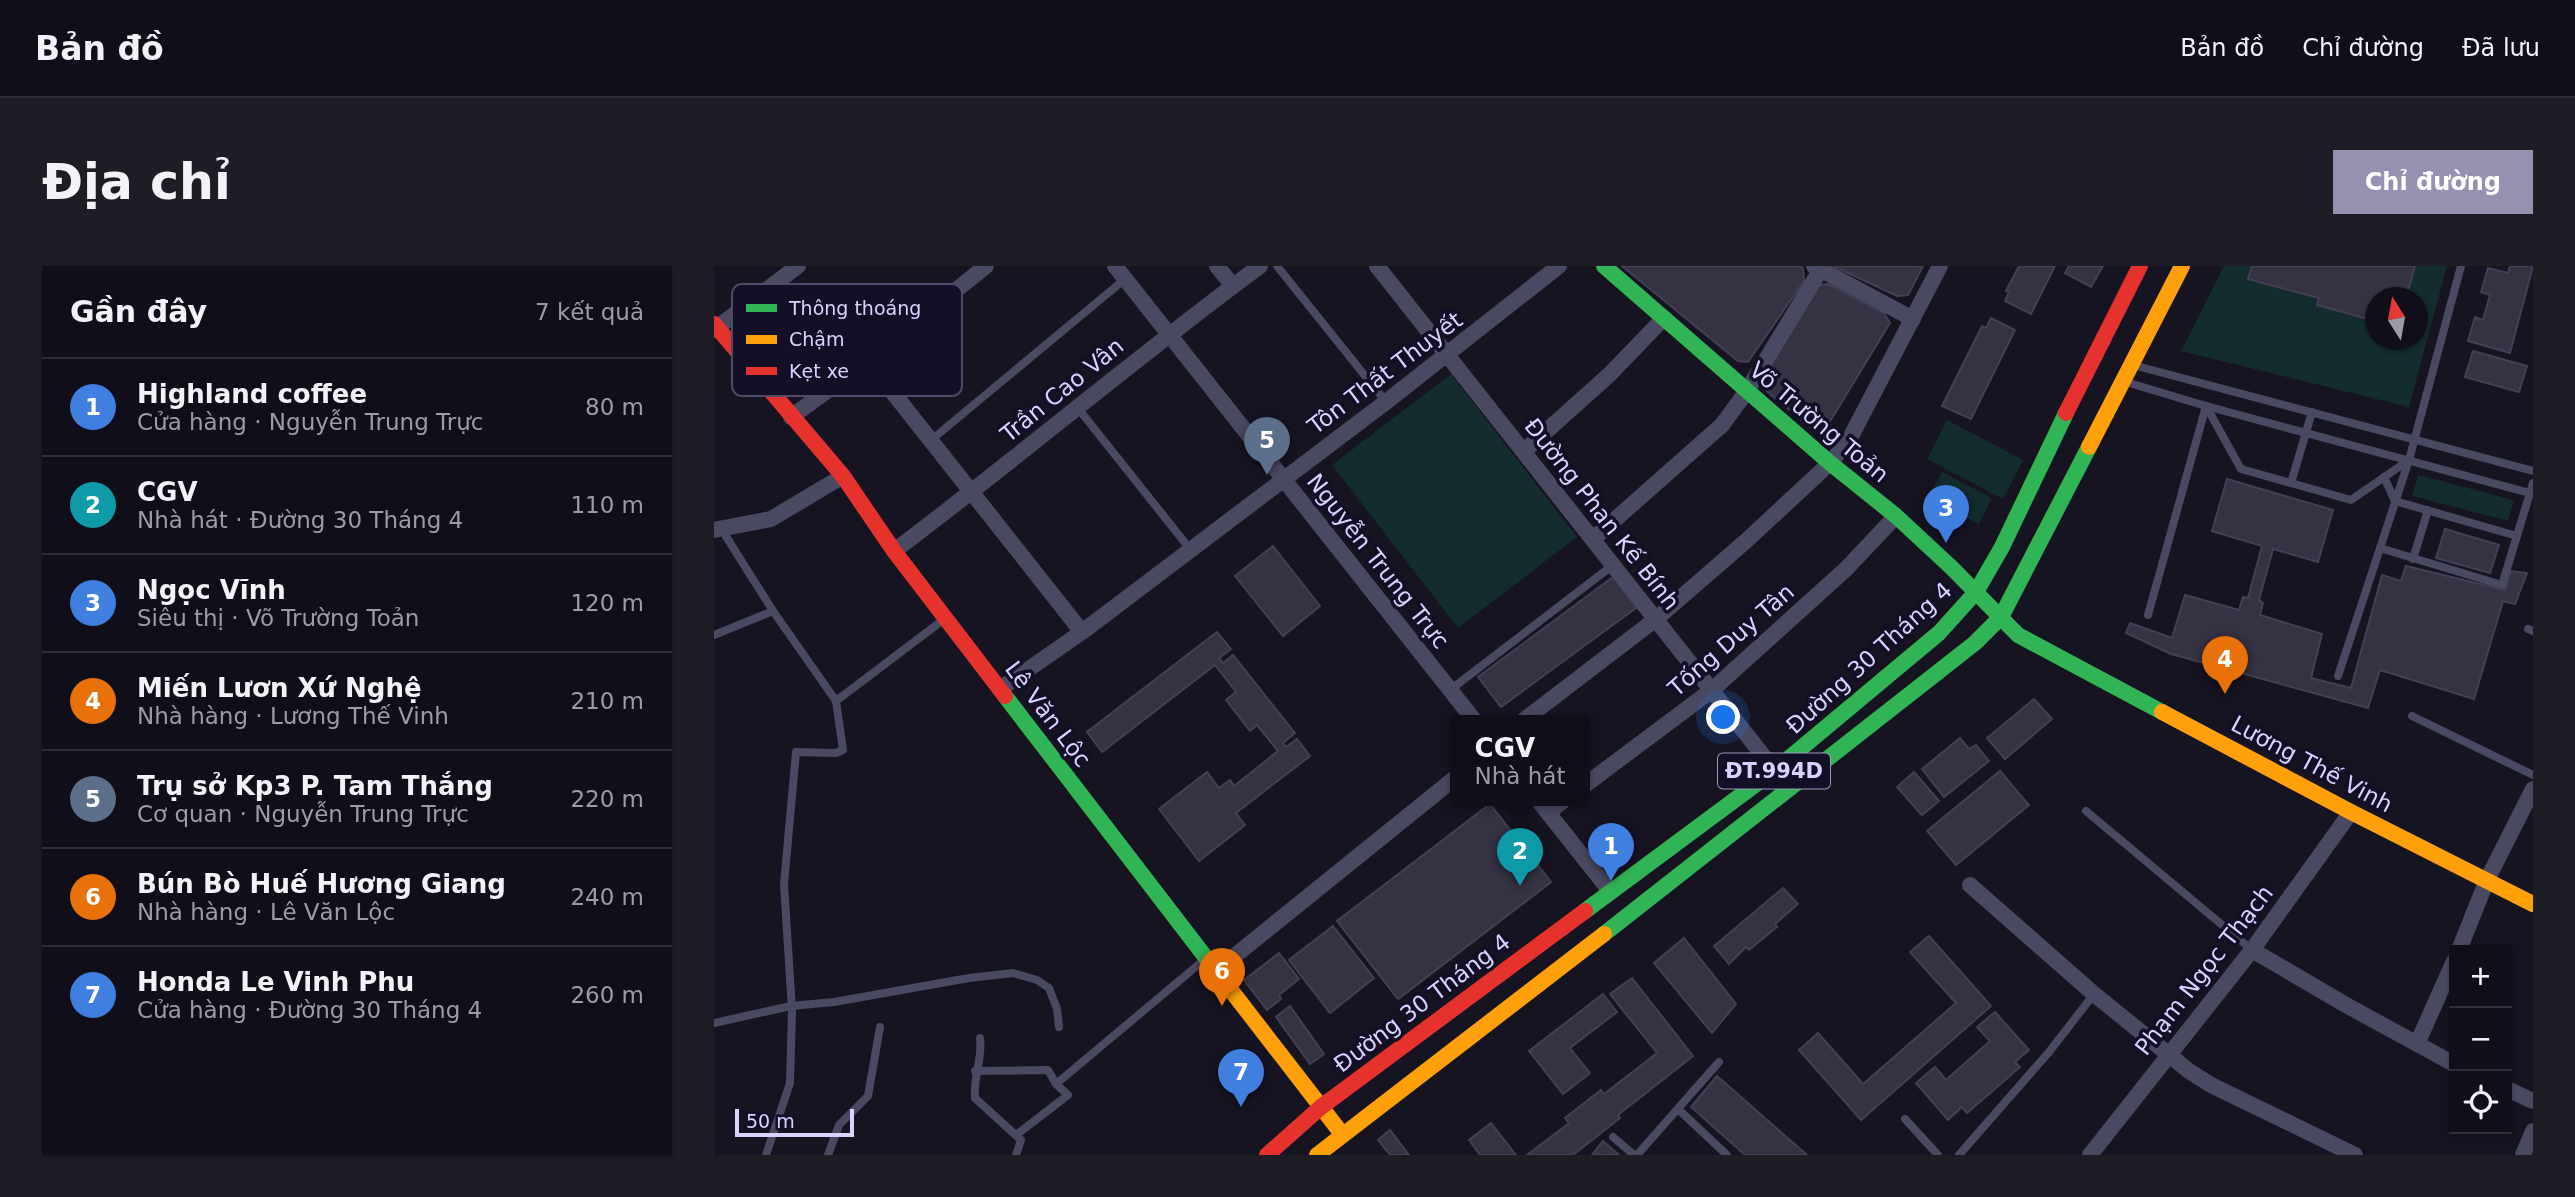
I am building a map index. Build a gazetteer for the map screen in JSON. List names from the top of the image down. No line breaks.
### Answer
{"streets":{"main road":["Võ Trường Toản","Đường 30 Tháng 4","Lê Văn Lộc","Lương Thế Vinh","ĐT.994D"],"street":["Tôn Thất Thuyết","Trần Cao Vân","Đường Phan Kế Bính","Nguyễn Trung Trực","Tống Duy Tân","Phạm Ngọc Thạch"]},"crossings":[["Tôn Thất Thuyết","Đường Phan Kế Bính"],["Tôn Thất Thuyết","Nguyễn Trung Trực"],["Tôn Thất Thuyết","Lê Văn Lộc"],["Trần Cao Vân","Nguyễn Trung Trực"],["Trần Cao Vân","Lê Văn Lộc"],["Võ Trường Toản","Tống Duy Tân"],["Võ Trường Toản","Đường 30 Tháng 4"],["Võ Trường Toản","Lương Thế Vinh"],["Đường Phan Kế Bính","Tống Duy Tân"],["Đường Phan Kế Bính","Đường 30 Tháng 4"],["Đường 30 Tháng 4","Lê Văn Lộc"],["Đường 30 Tháng 4","Lương Thế Vinh"],["Lương Thế Vinh","Phạm Ngọc Thạch"]],"legend":["Thông thoáng","Chậm","Kẹt xe"],"scale_bar":"50 m","north":"top","page":{"header":"Bản đồ","nav":["Bản đồ","Chỉ đường","Đã lưu"],"buttons":"Chỉ đường","title":"Địa chỉ","heading":["Gần đây","7 kết quả"],"list":[{"mark":"1","name":"Highland coffee","note":"Cửa hàng · Nguyễn Trung Trực","value":"80 m"},{"mark":"2","name":"CGV","note":"Nhà hát · Đường 30 Tháng 4","value":"110 m"},{"mark":"3","name":"Ngọc Vĩnh","note":"Siêu thị · Võ Trường Toản","value":"120 m"},{"mark":"4","name":"Miến Lươn Xứ Nghệ","note":"Nhà hàng · Lương Thế Vinh","value":"210 m"},{"mark":"5","name":"Trụ sở Kp3 P. Tam Thắng","note":"Cơ quan · Nguyễn Trung Trực","value":"220 m"},{"mark":"6","name":"Bún Bò Huế Hương Giang","note":"Nhà hàng · Lê Văn Lộc","value":"240 m"},{"mark":"7","name":"Honda Le Vinh Phu","note":"Cửa hàng · Đường 30 Tháng 4","value":"260 m"}],"pins":["5","3","4","1","2","6","7"],"popup":["CGV","Nhà hát"],"map_buttons":["+","−"],"scale":"50 m"}}
